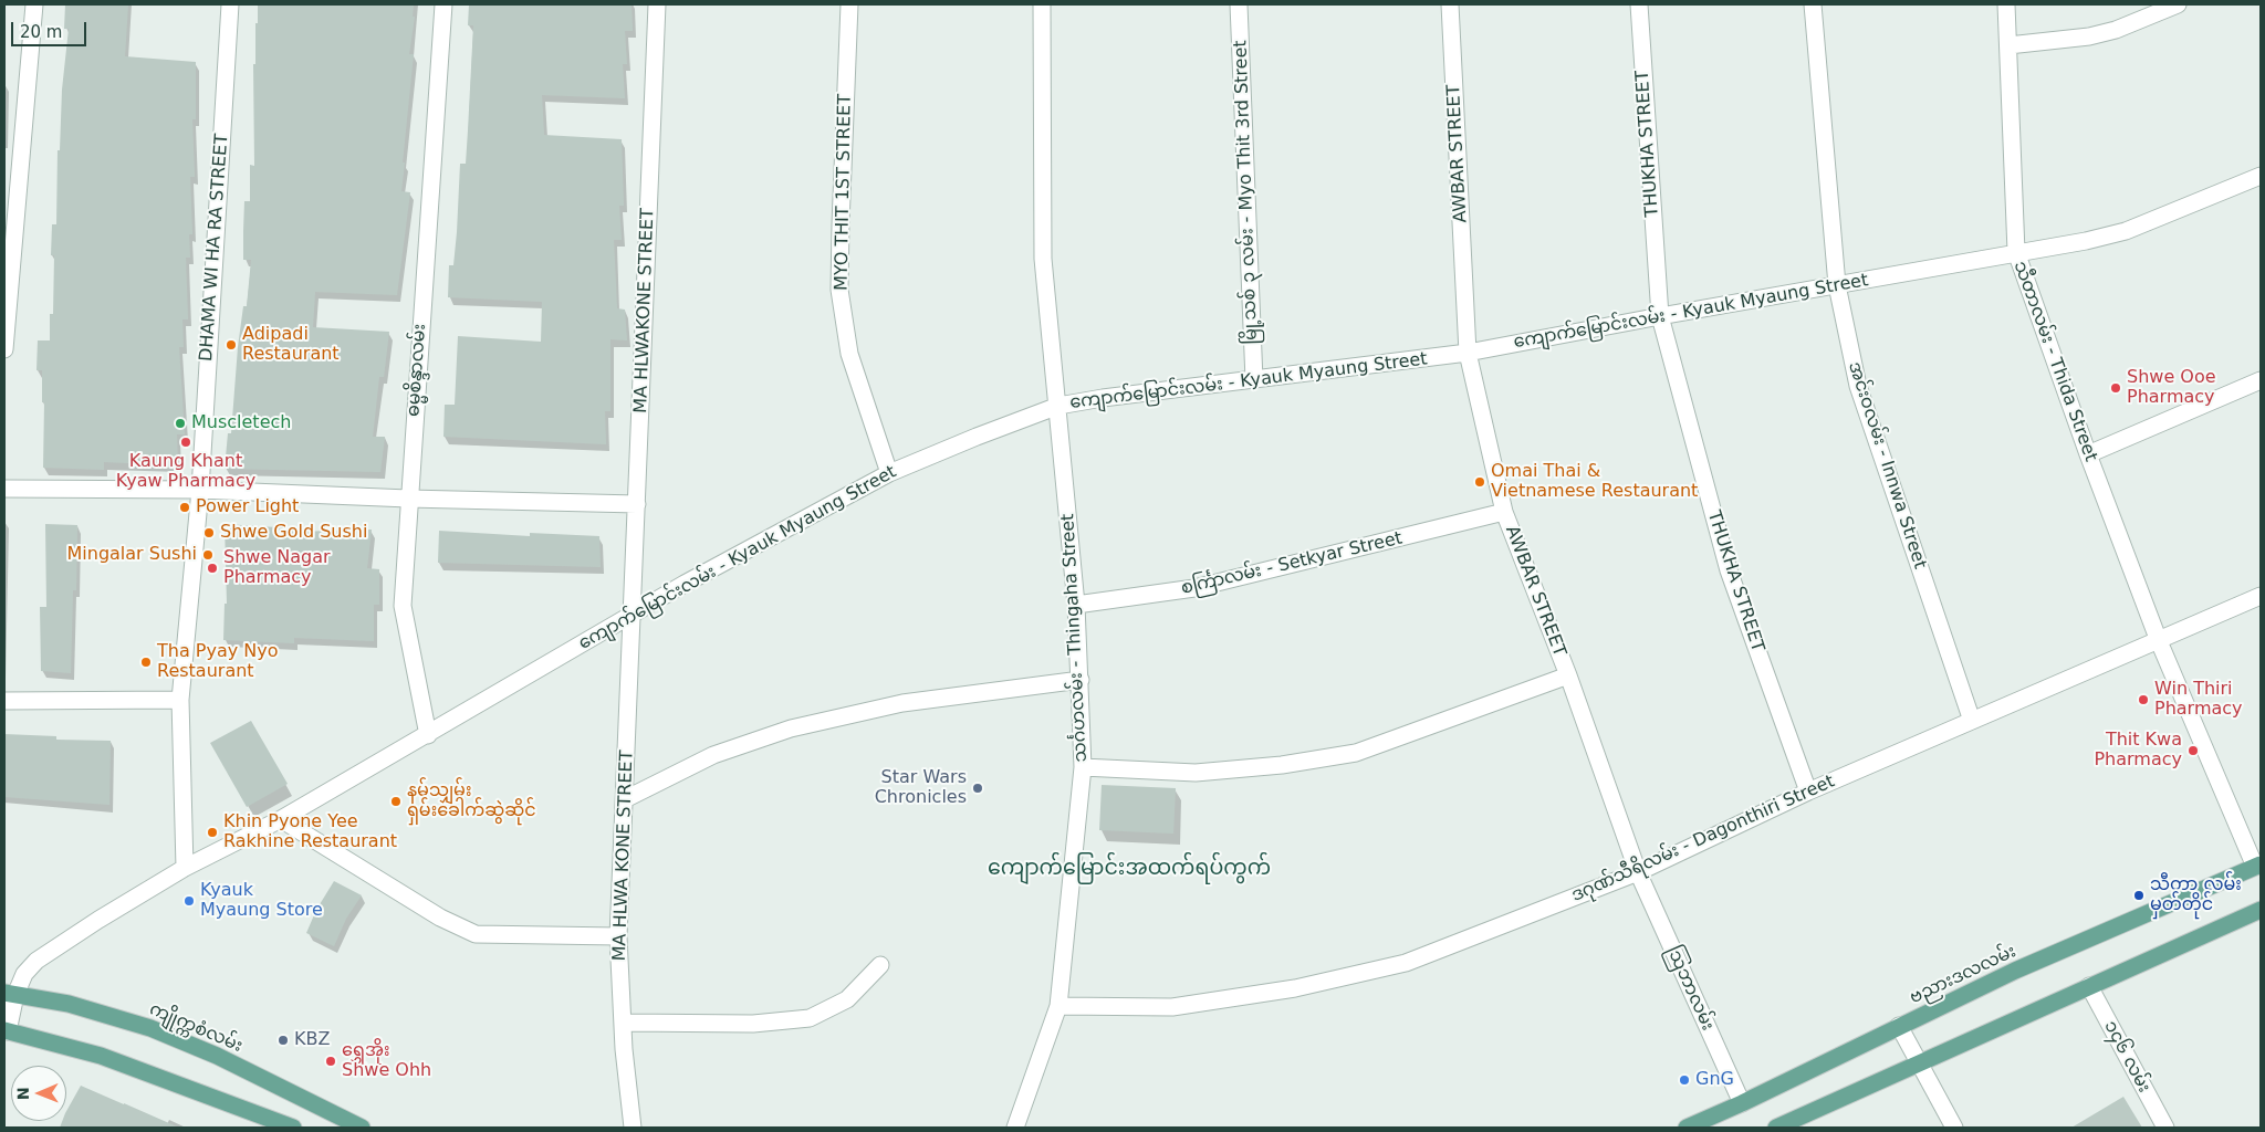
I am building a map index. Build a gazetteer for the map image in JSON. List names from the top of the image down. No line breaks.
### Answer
{"streets":{"main road":["ဗညားဒလလမ်း","ကျိုက္ကစံလမ်း"],"street":["THUKHA STREET","AWBAR STREET","MYO THIT 1ST STREET","မြို့သစ် ၃ လမ်း - Myo Thit 3rd Street","DHAMA WI HA RA STREET","MA HLWAKONE STREET","ကျောက်မြောင်းလမ်း - Kyauk Myaung Street","သီတာလမ်း - Thida Street","ဓမ္မစိန္ဒာလမ်း","အင်းဝလမ်း - Innwa Street","စင်္ကြာလမ်း - Setkyar Street","သင်္ဂဟလမ်း - Thingaha Street","ဒဂုဏ်သီရိလမ်း - Dagonthiri Street","MA HLWA KONE STREET","ဩဘာလမ်း","၁၄၆ လမ်း"]},"crossings":[["THUKHA STREET","ကျောက်မြောင်းလမ်း - Kyauk Myaung Street"],["THUKHA STREET","ဒဂုဏ်သီရိလမ်း - Dagonthiri Street"],["AWBAR STREET","ကျောက်မြောင်းလမ်း - Kyauk Myaung Street"],["AWBAR STREET","စင်္ကြာလမ်း - Setkyar Street"],["AWBAR STREET","ဒဂုဏ်သီရိလမ်း - Dagonthiri Street"],["AWBAR STREET","ဩဘာလမ်း"],["MYO THIT 1ST STREET","ကျောက်မြောင်းလမ်း - Kyauk Myaung Street"],["မြို့သစ် ၃ လမ်း - Myo Thit 3rd Street","ကျောက်မြောင်းလမ်း - Kyauk Myaung Street"],["DHAMA WI HA RA STREET","ကျောက်မြောင်းလမ်း - Kyauk Myaung Street"],["MA HLWAKONE STREET","ကျောက်မြောင်းလမ်း - Kyauk Myaung Street"],["MA HLWAKONE STREET","MA HLWA KONE STREET"],["ကျောက်မြောင်းလမ်း - Kyauk Myaung Street","သီတာလမ်း - Thida Street"],["ကျောက်မြောင်းလမ်း - Kyauk Myaung Street","ဓမ္မစိန္ဒာလမ်း"],["ကျောက်မြောင်းလမ်း - Kyauk Myaung Street","အင်းဝလမ်း - Innwa Street"],["ကျောက်မြောင်းလမ်း - Kyauk Myaung Street","သင်္ဂဟလမ်း - Thingaha Street"],["ကျောက်မြောင်းလမ်း - Kyauk Myaung Street","MA HLWA KONE STREET"],["ကျောက်မြောင်းလမ်း - Kyauk Myaung Street","ကျိုက္ကစံလမ်း"],["သီတာလမ်း - Thida Street","ဒဂုဏ်သီရိလမ်း - Dagonthiri Street"],["သီတာလမ်း - Thida Street","ဗညားဒလလမ်း"],["အင်းဝလမ်း - Innwa Street","ဒဂုဏ်သီရိလမ်း - Dagonthiri Street"],["စင်္ကြာလမ်း - Setkyar Street","သင်္ဂဟလမ်း - Thingaha Street"],["သင်္ဂဟလမ်း - Thingaha Street","ဒဂုဏ်သီရိလမ်း - Dagonthiri Street"],["ဒဂုဏ်သီရိလမ်း - Dagonthiri Street","ဩဘာလမ်း"],["ဗညားဒလလမ်း","ဩဘာလမ်း"]],"districts":["ကျောက်မြောင်းအထက်ရပ်ကွက်"],"places":["Adipadi Restaurant","Shwe Ooe Pharmacy","Muscletech","Kaung Khant Kyaw Pharmacy","Omai Thai & Vietnamese Restaurant","Power Light","Shwe Gold Sushi","Mingalar Sushi","Shwe Nagar Pharmacy","Tha Pyay Nyo Restaurant","Win Thiri Pharmacy","Thit Kwa Pharmacy","Star Wars Chronicles","နမ့်သျှမ်း ရှမ်းခေါက်ဆွဲဆိုင်","Khin Pyone Yee Rakhine Restaurant","သီတာ လမ်း မှတ်တိုင်","Kyauk Myaung Store","KBZ","ရွှေအိုး Shwe Ohh","GnG"],"scale_bar":"20 m","north":"left"}
